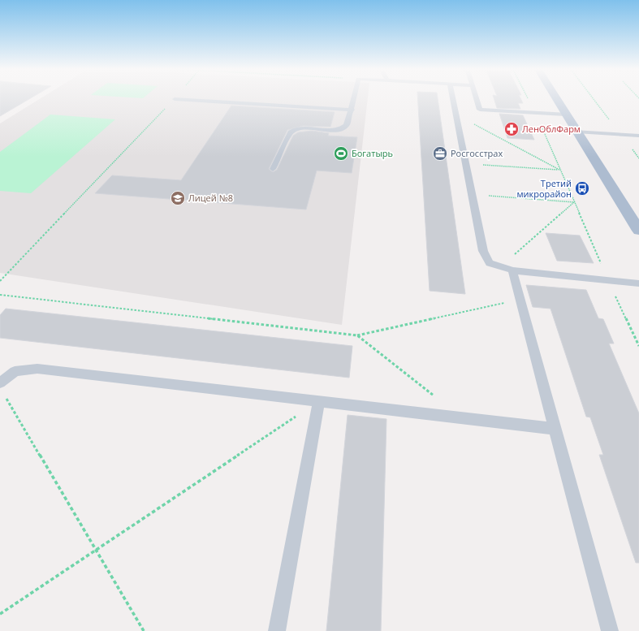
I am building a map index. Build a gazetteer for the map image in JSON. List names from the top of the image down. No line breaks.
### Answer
{"places":{"pharmacy":["ЛенОблФарм"],"sports":["Богатырь"],"office":["Росгосстрах"],"bus stop":["Третий микрорайон"],"school or university":["Лицей №8"]}}
